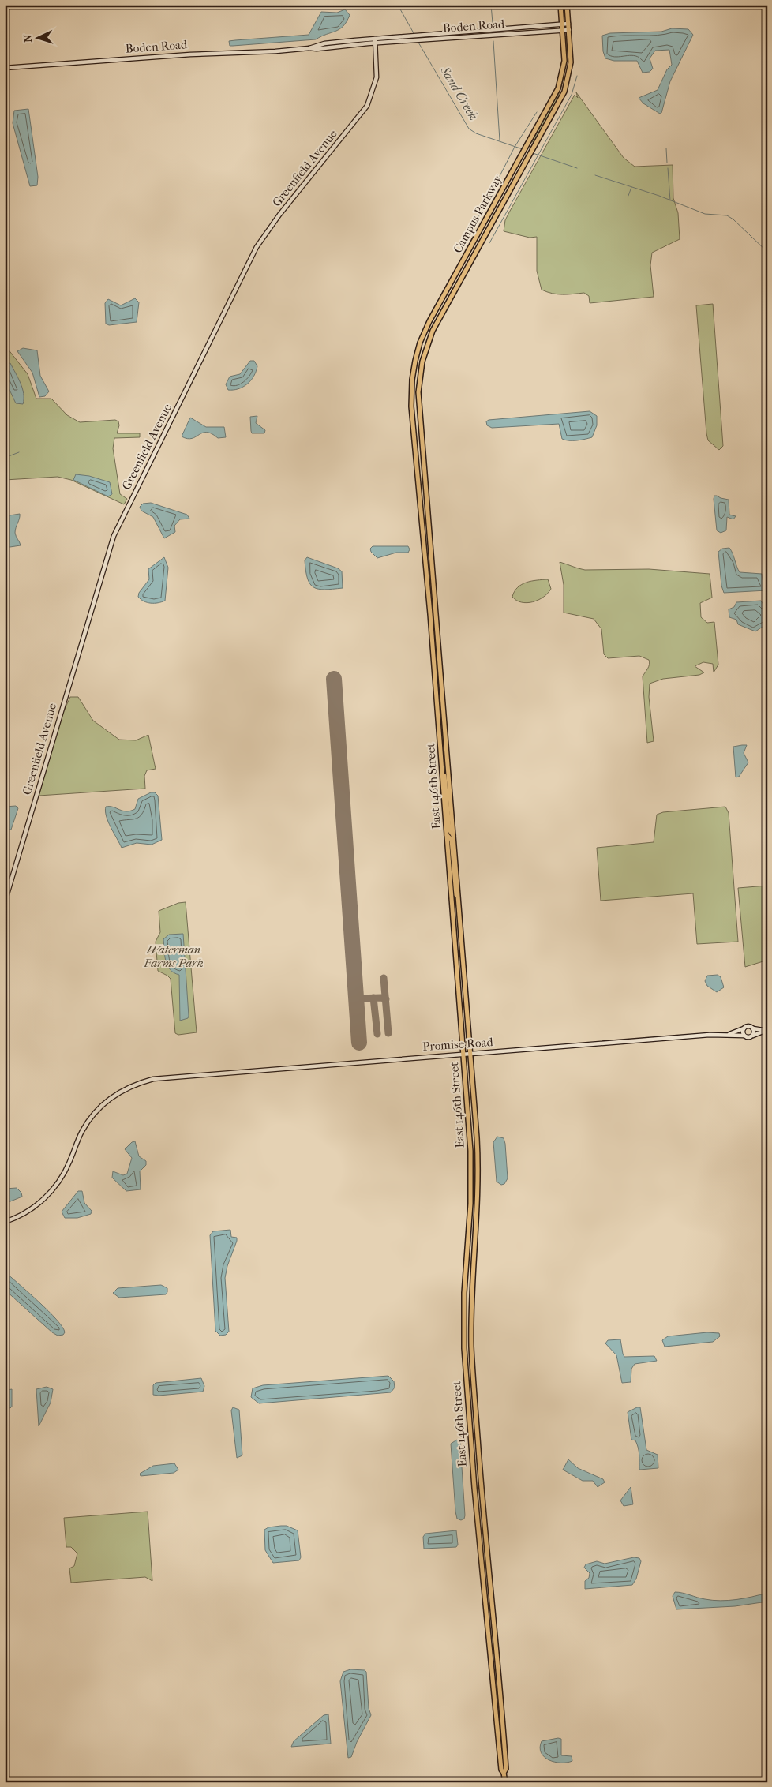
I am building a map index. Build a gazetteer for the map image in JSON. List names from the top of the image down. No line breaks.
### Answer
{"streets":{"main road":["Boden Road","Greenfield Avenue","Campus Parkway","East 146th Street","Promise Road"]},"crossings":[["Boden Road","Greenfield Avenue"],["Boden Road","Campus Parkway"],["Campus Parkway","East 146th Street"],["East 146th Street","Promise Road"]],"water":["Sand Creek"],"parks":["Waterman Farms Park"],"north":"left"}
